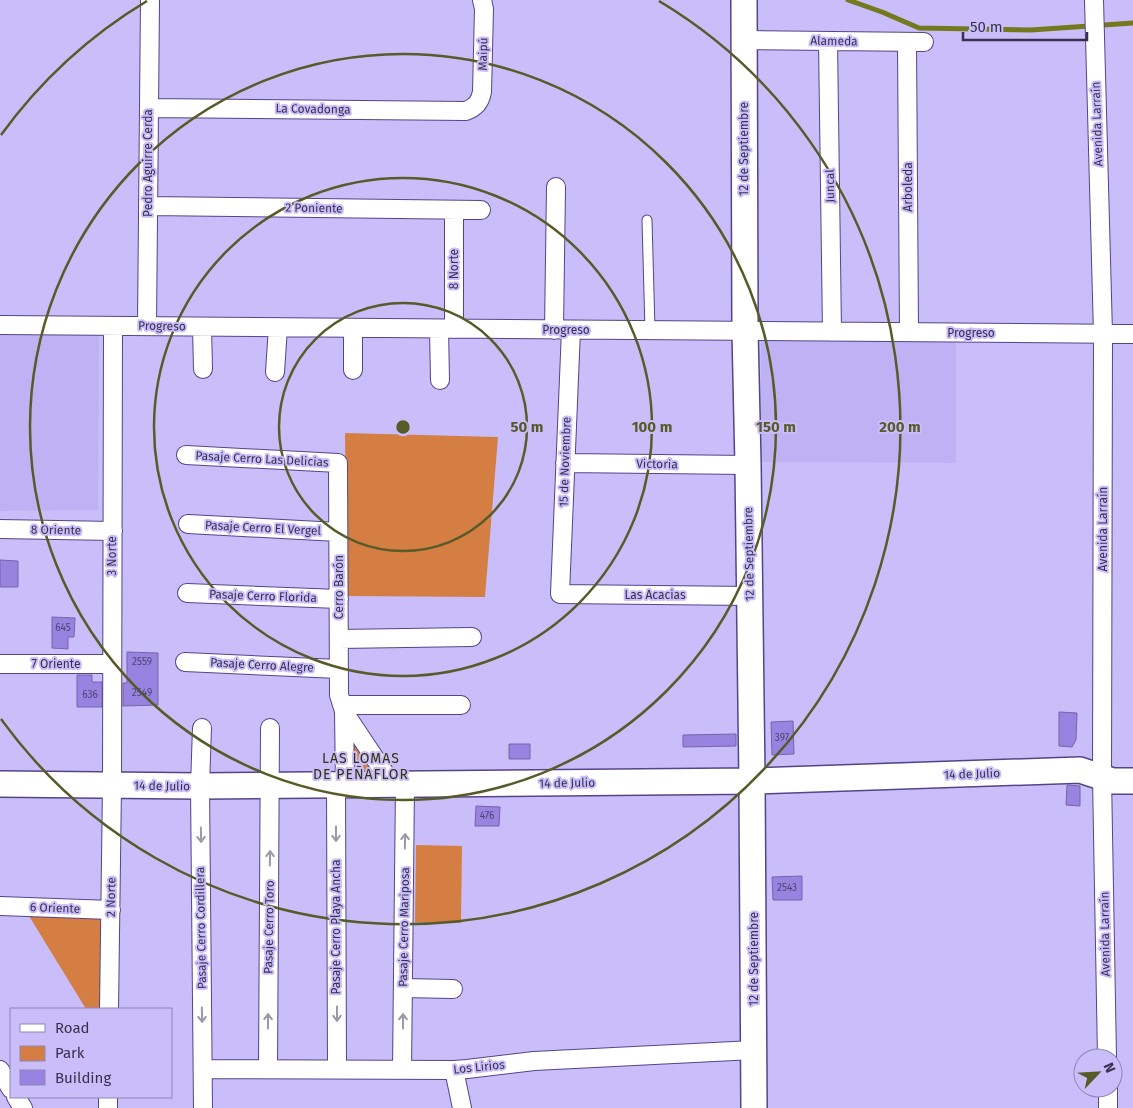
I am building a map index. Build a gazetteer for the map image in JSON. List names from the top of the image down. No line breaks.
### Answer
{"streets":{"street":["Alameda","Maipú","La Covadonga","Avenida Larraín","12 de Septiembre","Pedro Aguirre Cerda","Juncal","Arboleda","2 Poniente","8 Norte","Progreso","Pasaje Cerro Las Delicias","15 de Noviembre","Victoria","Pasaje Cerro El Vergel","8 Oriente","3 Norte","Cerro Barón","Las Acacias","Pasaje Cerro Florida","7 Oriente","Pasaje Cerro Alegre","14 de Julio","2 Norte","6 Oriente","Pasaje Cerro Toro","Pasaje Cerro Playa Ancha","Pasaje Cerro Mariposa","Pasaje Cerro Cordillera","Los Lirios"]},"crossings":[["Alameda","12 de Septiembre"],["Alameda","Juncal"],["Alameda","Arboleda"],["Maipú","La Covadonga"],["La Covadonga","Pedro Aguirre Cerda"],["Avenida Larraín","Progreso"],["Avenida Larraín","14 de Julio"],["12 de Septiembre","Progreso"],["12 de Septiembre","Victoria"],["12 de Septiembre","Las Acacias"],["12 de Septiembre","14 de Julio"],["12 de Septiembre","Los Lirios"],["Pedro Aguirre Cerda","2 Poniente"],["Pedro Aguirre Cerda","Progreso"],["Juncal","Progreso"],["Arboleda","Progreso"],["2 Poniente","8 Norte"],["8 Norte","Progreso"],["Progreso","15 de Noviembre"],["Progreso","3 Norte"],["Pasaje Cerro Las Delicias","Cerro Barón"],["15 de Noviembre","Victoria"],["15 de Noviembre","Las Acacias"],["Pasaje Cerro El Vergel","Cerro Barón"],["8 Oriente","3 Norte"],["3 Norte","7 Oriente"],["3 Norte","14 de Julio"],["3 Norte","2 Norte"],["Cerro Barón","Pasaje Cerro Florida"],["Cerro Barón","Pasaje Cerro Alegre"],["Cerro Barón","14 de Julio"],["Cerro Barón","Pasaje Cerro Playa Ancha"],["Cerro Barón","Pasaje Cerro Mariposa"],["14 de Julio","2 Norte"],["14 de Julio","Pasaje Cerro Toro"],["14 de Julio","Pasaje Cerro Playa Ancha"],["14 de Julio","Pasaje Cerro Mariposa"],["14 de Julio","Pasaje Cerro Cordillera"],["2 Norte","6 Oriente"],["Pasaje Cerro Toro","Los Lirios"],["Pasaje Cerro Playa Ancha","Los Lirios"],["Pasaje Cerro Mariposa","Los Lirios"],["Pasaje Cerro Cordillera","Los Lirios"]],"one_way":["Pasaje Cerro Toro","Pasaje Cerro Playa Ancha","Pasaje Cerro Mariposa","Pasaje Cerro Cordillera"],"districts":["LAS LOMAS DE PEÑAFLOR"],"house_numbers":["645","2559","2549","636","397","476","2543"],"legend":["Road","Park","Building"],"scale_bar":"50 m","north":"top right","rings":["50 m","100 m","150 m","200 m"]}
